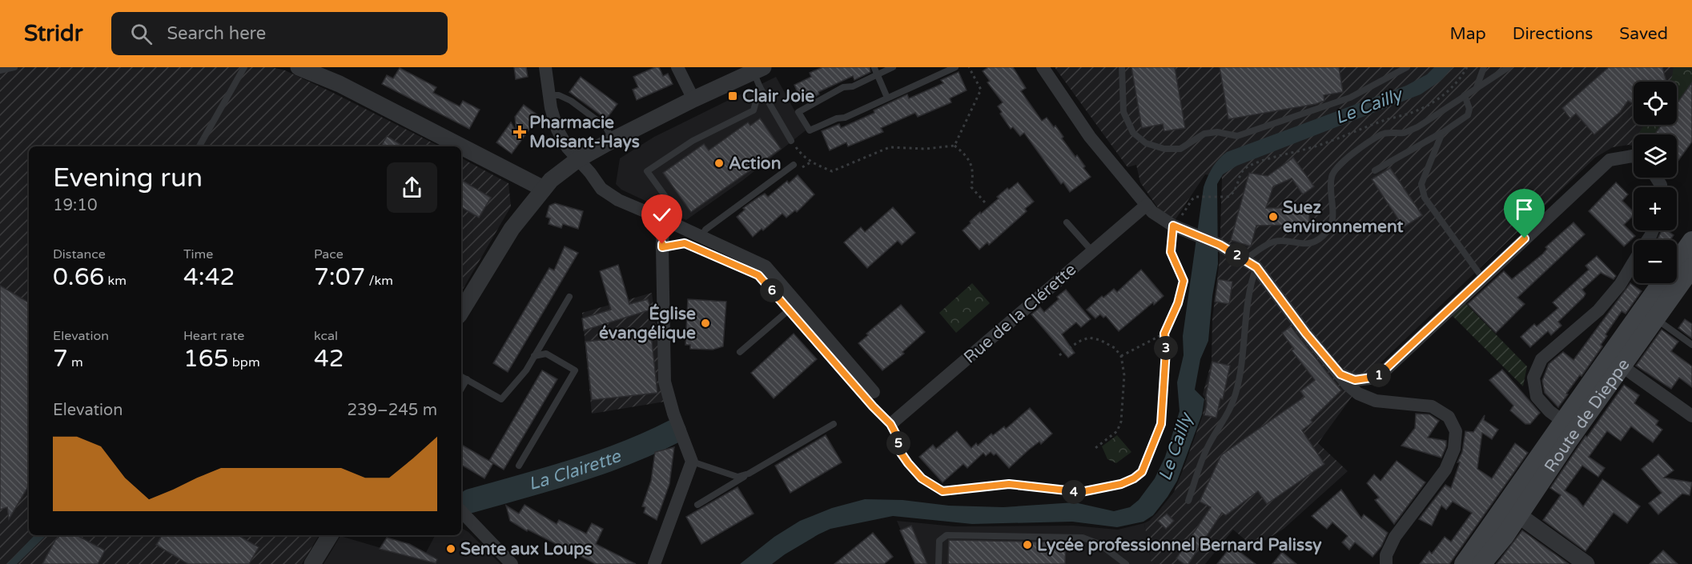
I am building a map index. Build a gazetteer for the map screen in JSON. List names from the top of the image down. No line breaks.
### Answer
{"streets":{"main road":["Route de Dieppe"],"street":["Rue de la Clérette"]},"water":["Le Cailly","La Clairette"],"places":{"transit":["Clair Joie"],"health":["Pharmacie Moisant-Hays"],"other":["Action","Suez environnement","Église évangélique","Lycée professionnel Bernard Palissy","Sente aux Loups"]},"page":{"header":"Stridr","search":"Search here","nav":["Map","Directions","Saved"],"map_buttons":["+","−"],"heading":["Evening run","19:10"],"stats":[["Distance","0.66 km"],["Time","4:42"],["Pace","7:07 /km"],["Elevation","7 m"],["Heart rate","165 bpm"],["kcal","42"]],"pins":["2","6","3","1","5","4"],"chart":["Elevation","239–245 m"]}}
